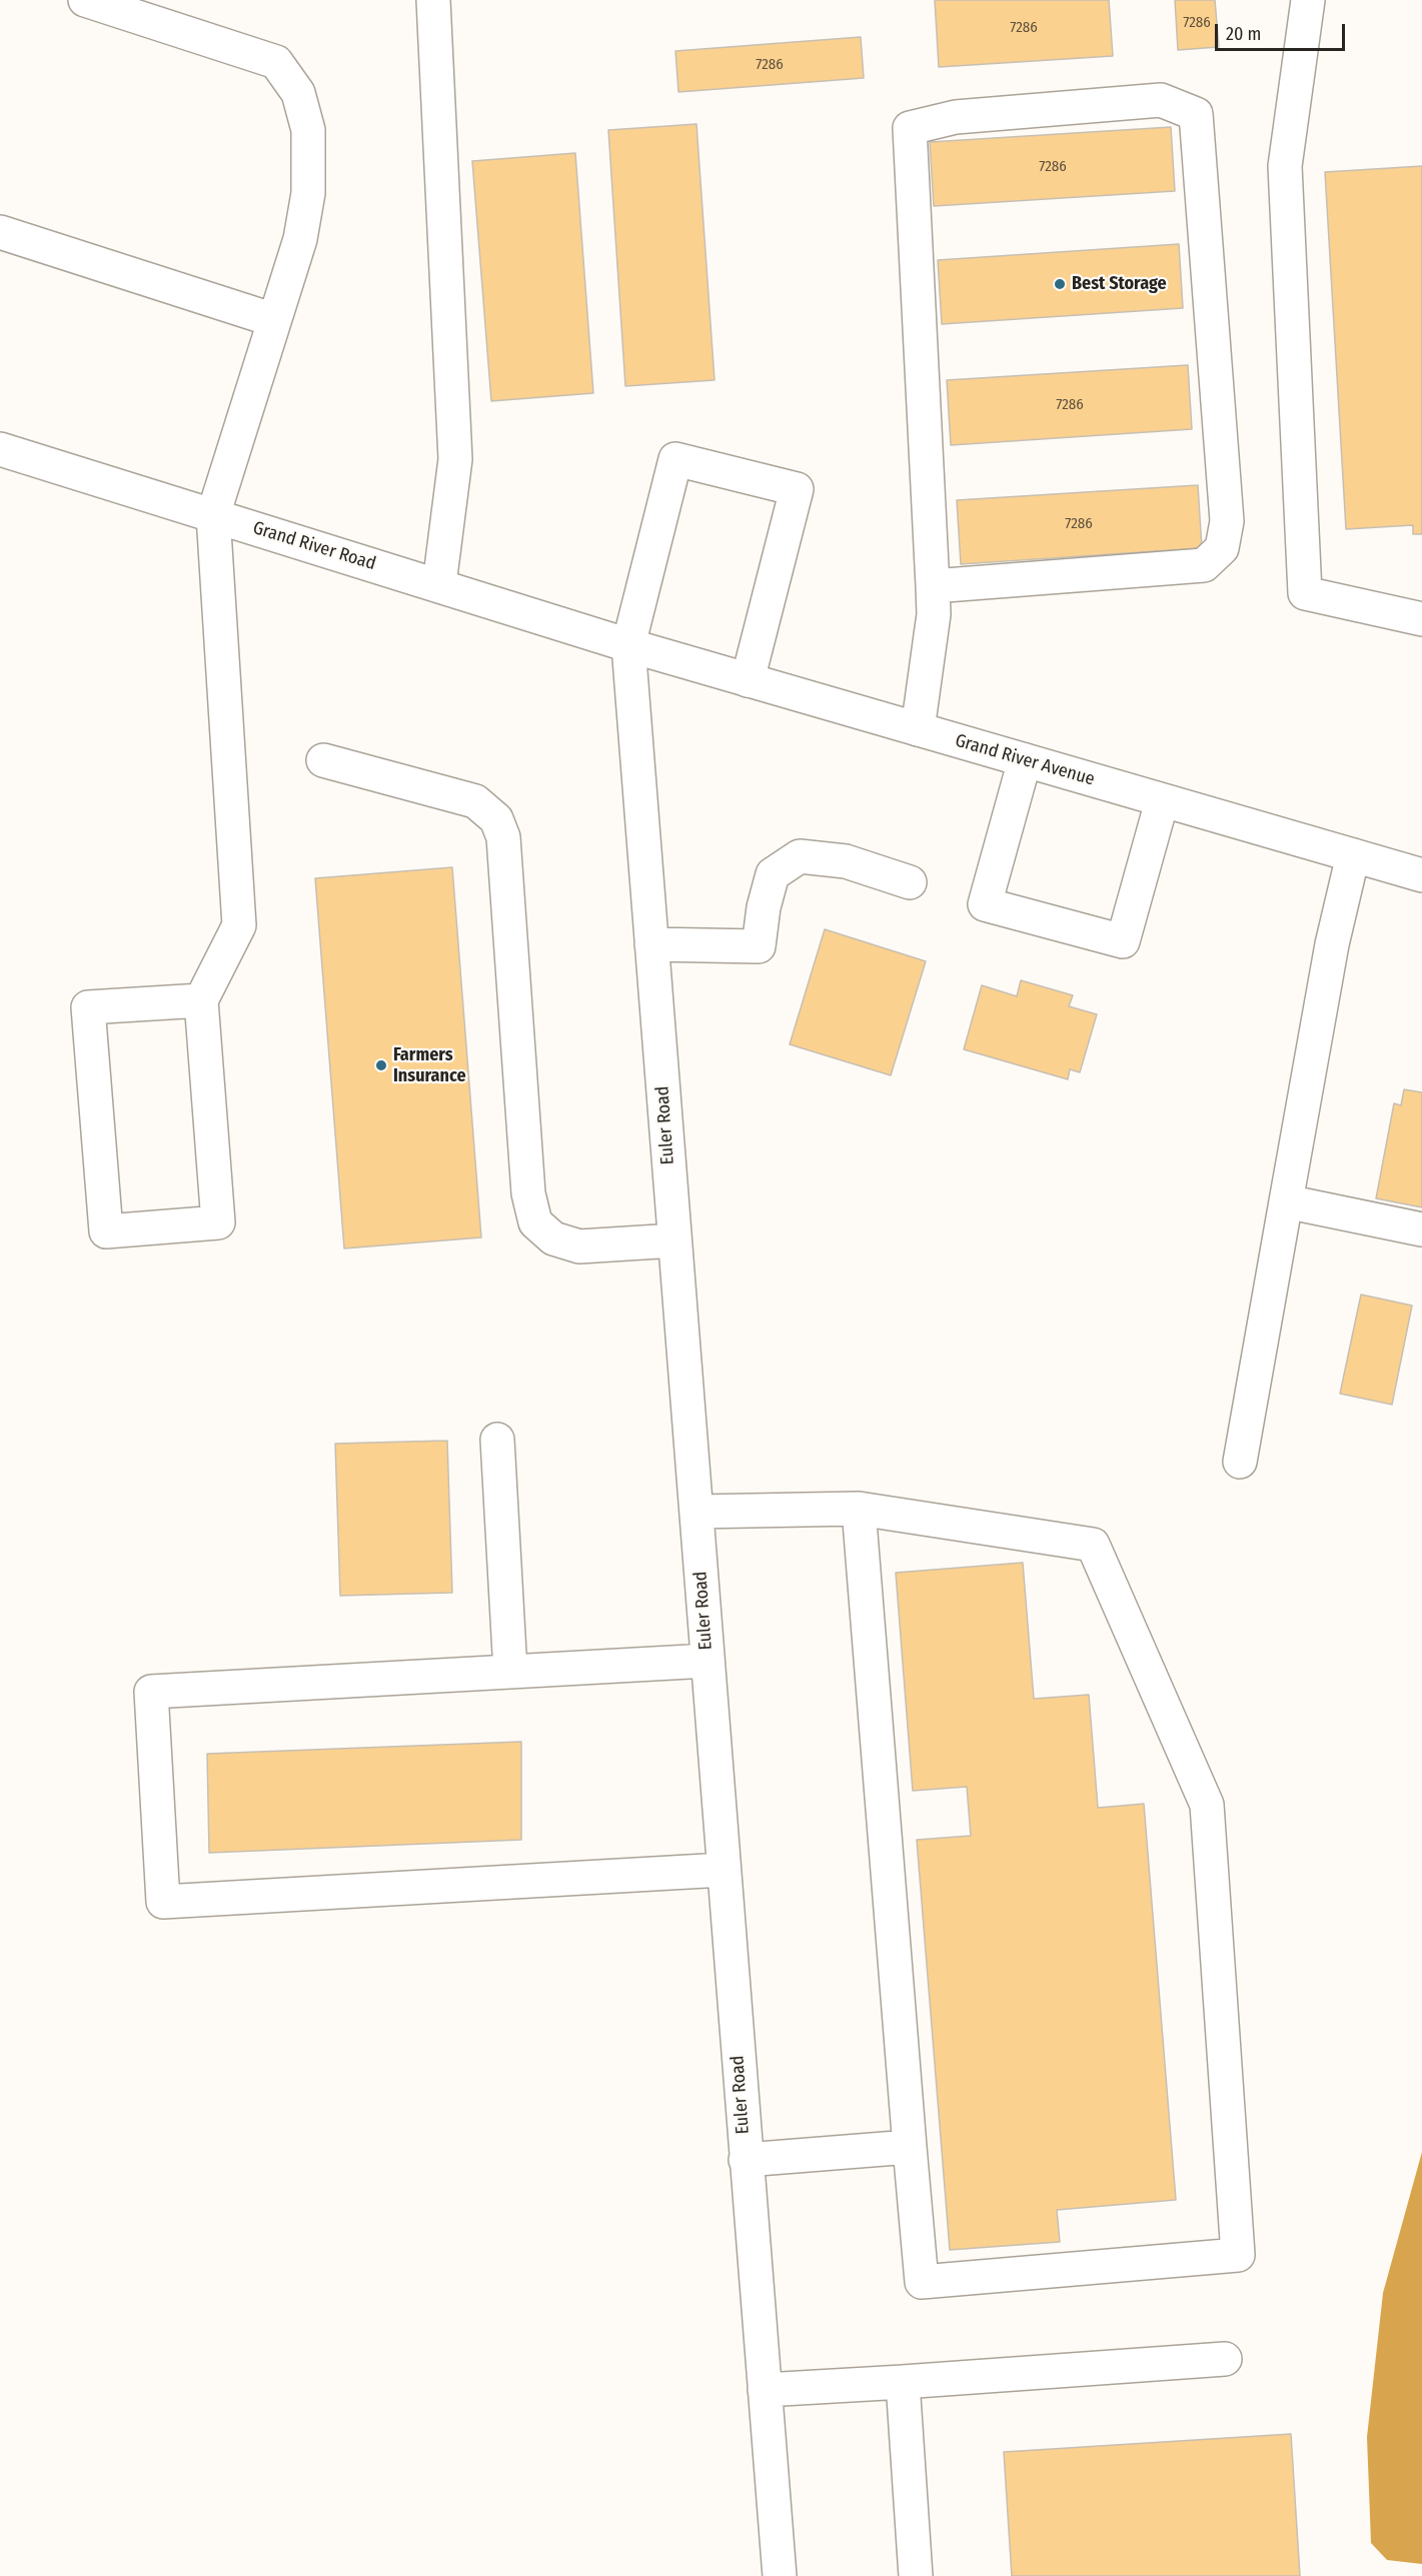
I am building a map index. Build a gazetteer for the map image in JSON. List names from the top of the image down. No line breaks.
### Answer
{"streets":{"street":["Grand River Road","Grand River Avenue","Euler Road"]},"crossings":[["Grand River Road","Grand River Avenue"],["Grand River Road","Euler Road"],["Grand River Avenue","Euler Road"]],"places":["Best Storage","Farmers Insurance"],"house_numbers":["7286","7286","7286","7286","7286","7286"],"scale_bar":"20 m"}
